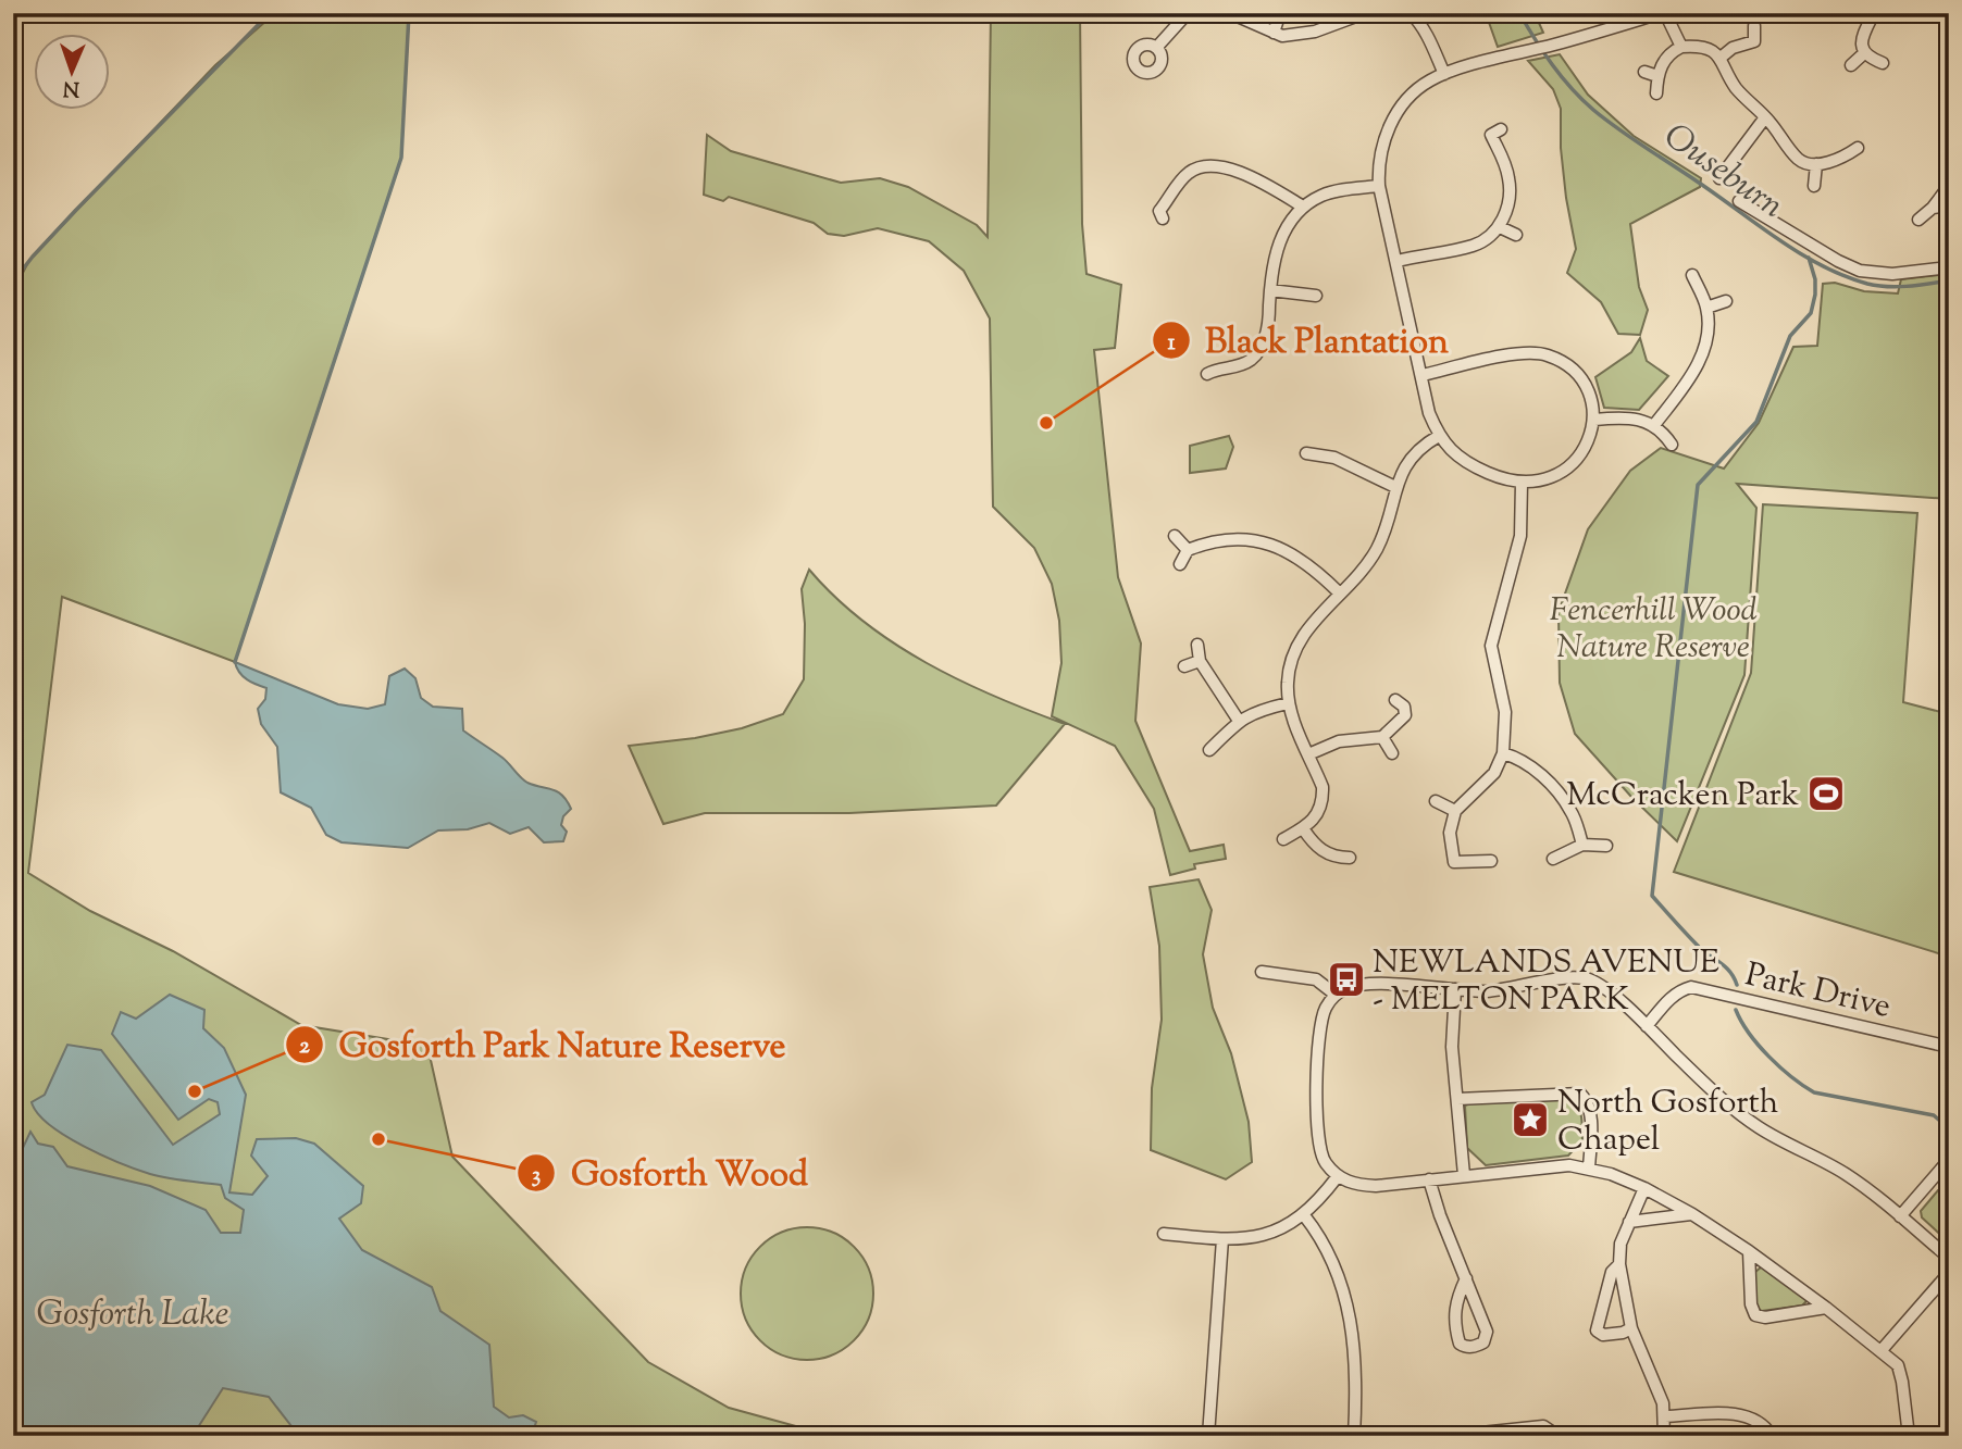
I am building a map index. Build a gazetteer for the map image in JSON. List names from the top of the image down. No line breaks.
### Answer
{"streets":{"street":["Park Drive"]},"water":["Ouseburn","Gosforth Lake"],"parks":["Fencerhill Wood Nature Reserve"],"places":{"other":["Black Plantation","Gosforth Park Nature Reserve","Gosforth Wood"],"sports":["McCracken Park"],"bus stop":["NEWLANDS AVENUE - MELTON PARK"],"place":["North Gosforth Chapel"]},"north":"bottom"}
